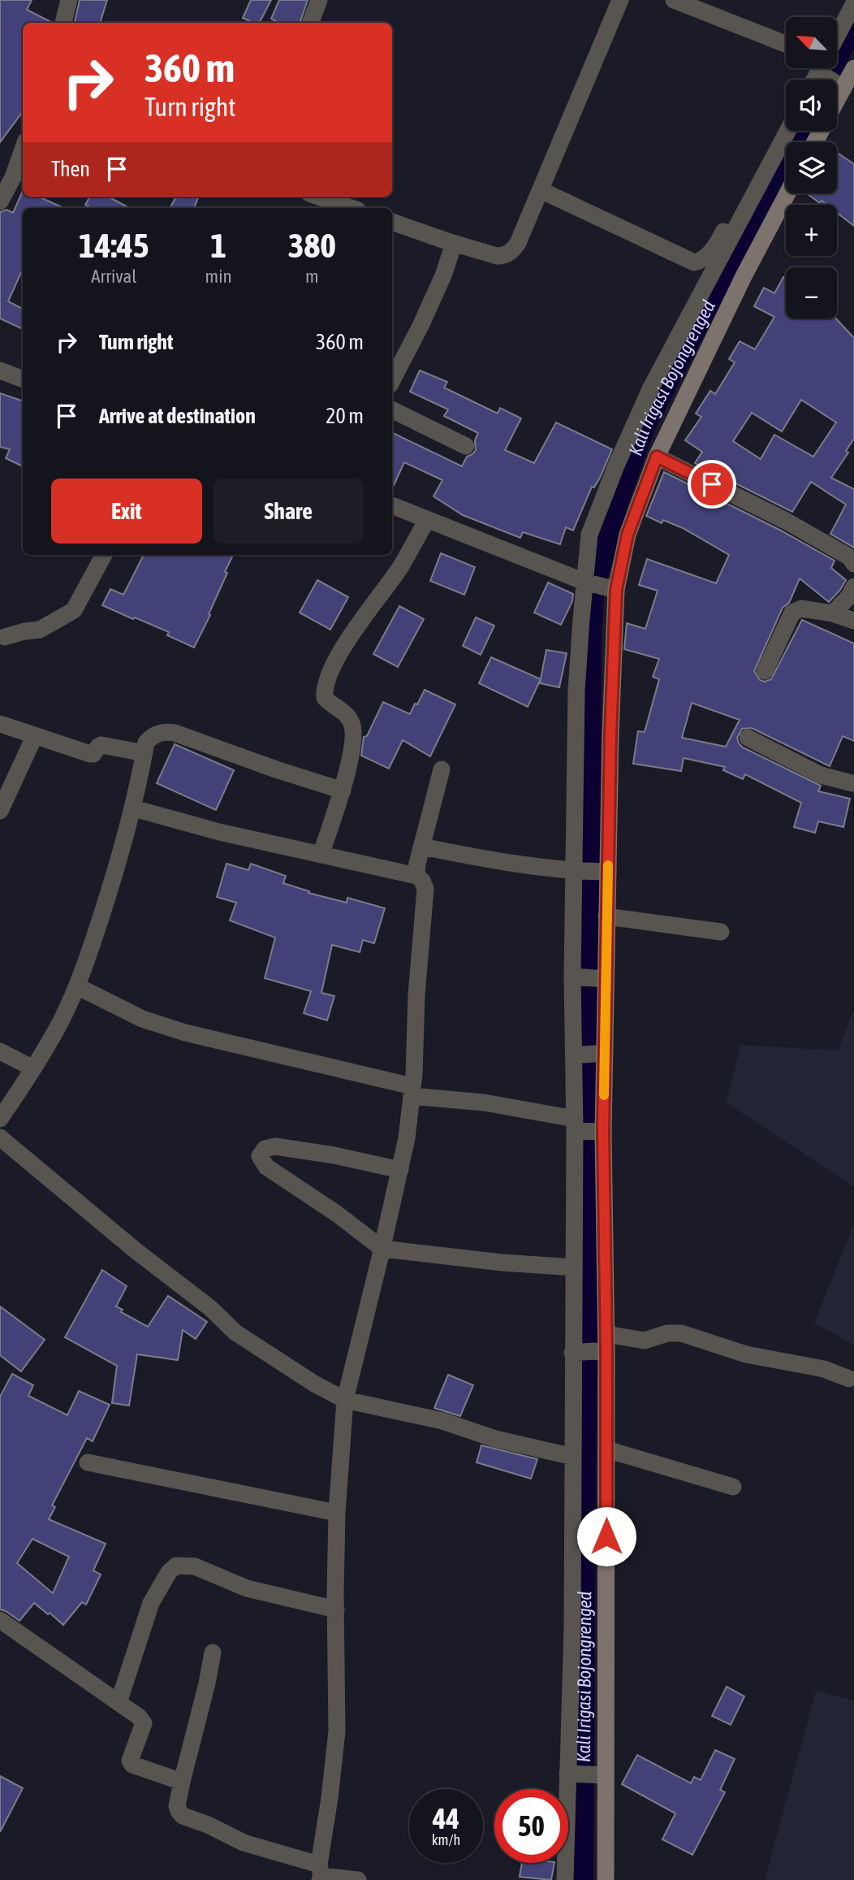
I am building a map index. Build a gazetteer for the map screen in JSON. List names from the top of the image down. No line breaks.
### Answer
{"water":["Kali Irigasi Bojongrenged"],"north":"top left","page":{"map_buttons":["+","−"],"turn":["360 m","Turn right"],"then":"Then","eta":["14:45","Arrival","1","min","380","m"],"list":[{"name":"Turn right","value":"360 m"},{"name":"Arrive at destination","value":"20 m"}],"buttons":["Exit","Share"],"speed":"44 km/h","limit":"50"}}
